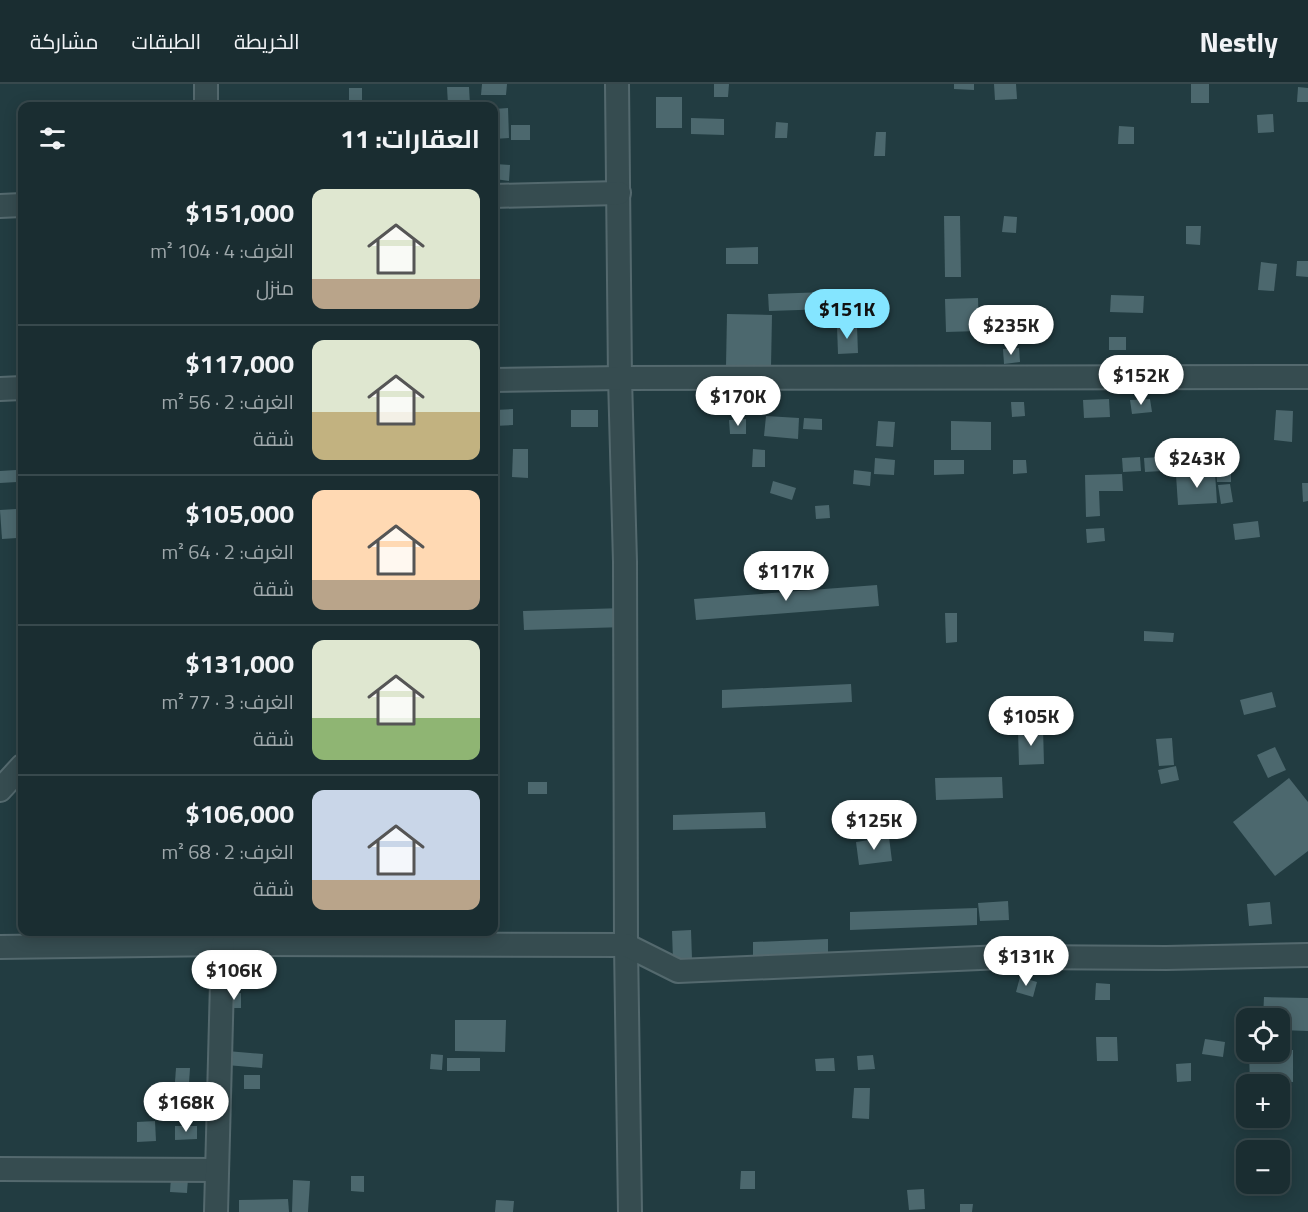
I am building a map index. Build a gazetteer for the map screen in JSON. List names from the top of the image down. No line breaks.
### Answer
{"page":{"header":"Nestly","nav":["الخريطة","الطبقات","مشاركة"],"heading":"العقارات: 11","list":[{"name":"$151,000","note":"الغرف: 4 · 104 m² · منزل"},{"name":"$117,000","note":"الغرف: 2 · 56 m² · شقة"},{"name":"$105,000","note":"الغرف: 2 · 64 m² · شقة"},{"name":"$131,000","note":"الغرف: 3 · 77 m² · شقة"},{"name":"$106,000","note":"الغرف: 2 · 68 m² · شقة"}],"price":["$151K","$235K","$152K","$170K","$243K","$117K","$105K","$125K","$131K","$106K","$168K"],"map_buttons":["+","−"]}}
